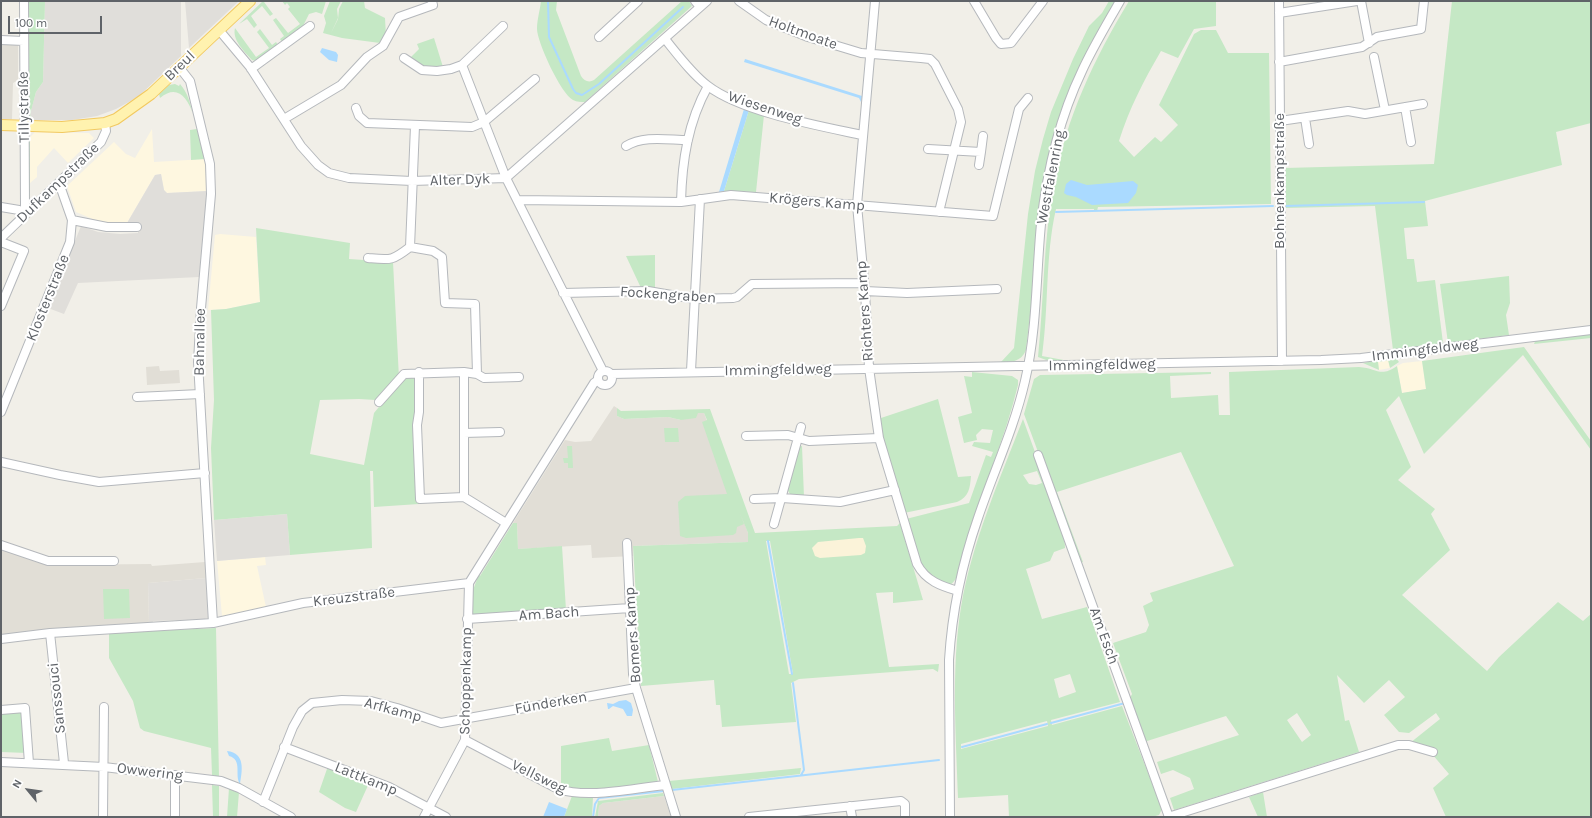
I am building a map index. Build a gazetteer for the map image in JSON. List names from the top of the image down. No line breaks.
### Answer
{"streets":{"main road":["Breul"],"street":["Holtmoate","Tillystraße","Wiesenweg","Westfalenring","Alter Dyk","Bohnenkampstraße","Dufkampstraße","Krögers Kamp","Fockengraben","Klosterstraße","Richters Kamp","Bahnallee","Immingfeldweg","Kreuzstraße","Am Bach","Bomers Kamp","Am Esch","Schoppenkamp","Sanssouci","Fünderken","Arfkamp","Owwering","Vellsweg","Lattkamp"]},"crossings":[["Holtmoate","Richters Kamp"],["Breul","Tillystraße"],["Breul","Alter Dyk"],["Breul","Dufkampstraße"],["Breul","Bahnallee"],["Tillystraße","Dufkampstraße"],["Wiesenweg","Alter Dyk"],["Wiesenweg","Richters Kamp"],["Westfalenring","Richters Kamp"],["Westfalenring","Immingfeldweg"],["Bohnenkampstraße","Immingfeldweg"],["Dufkampstraße","Klosterstraße"],["Krögers Kamp","Richters Kamp"],["Fockengraben","Richters Kamp"],["Richters Kamp","Immingfeldweg"],["Bahnallee","Kreuzstraße"],["Kreuzstraße","Schoppenkamp"],["Kreuzstraße","Sanssouci"],["Am Bach","Bomers Kamp"],["Am Bach","Schoppenkamp"],["Bomers Kamp","Fünderken"],["Bomers Kamp","Vellsweg"],["Schoppenkamp","Fünderken"],["Schoppenkamp","Arfkamp"],["Schoppenkamp","Vellsweg"],["Schoppenkamp","Lattkamp"],["Sanssouci","Owwering"],["Fünderken","Arfkamp"],["Arfkamp","Owwering"],["Arfkamp","Lattkamp"]],"scale_bar":"100 m","north":"top left"}
